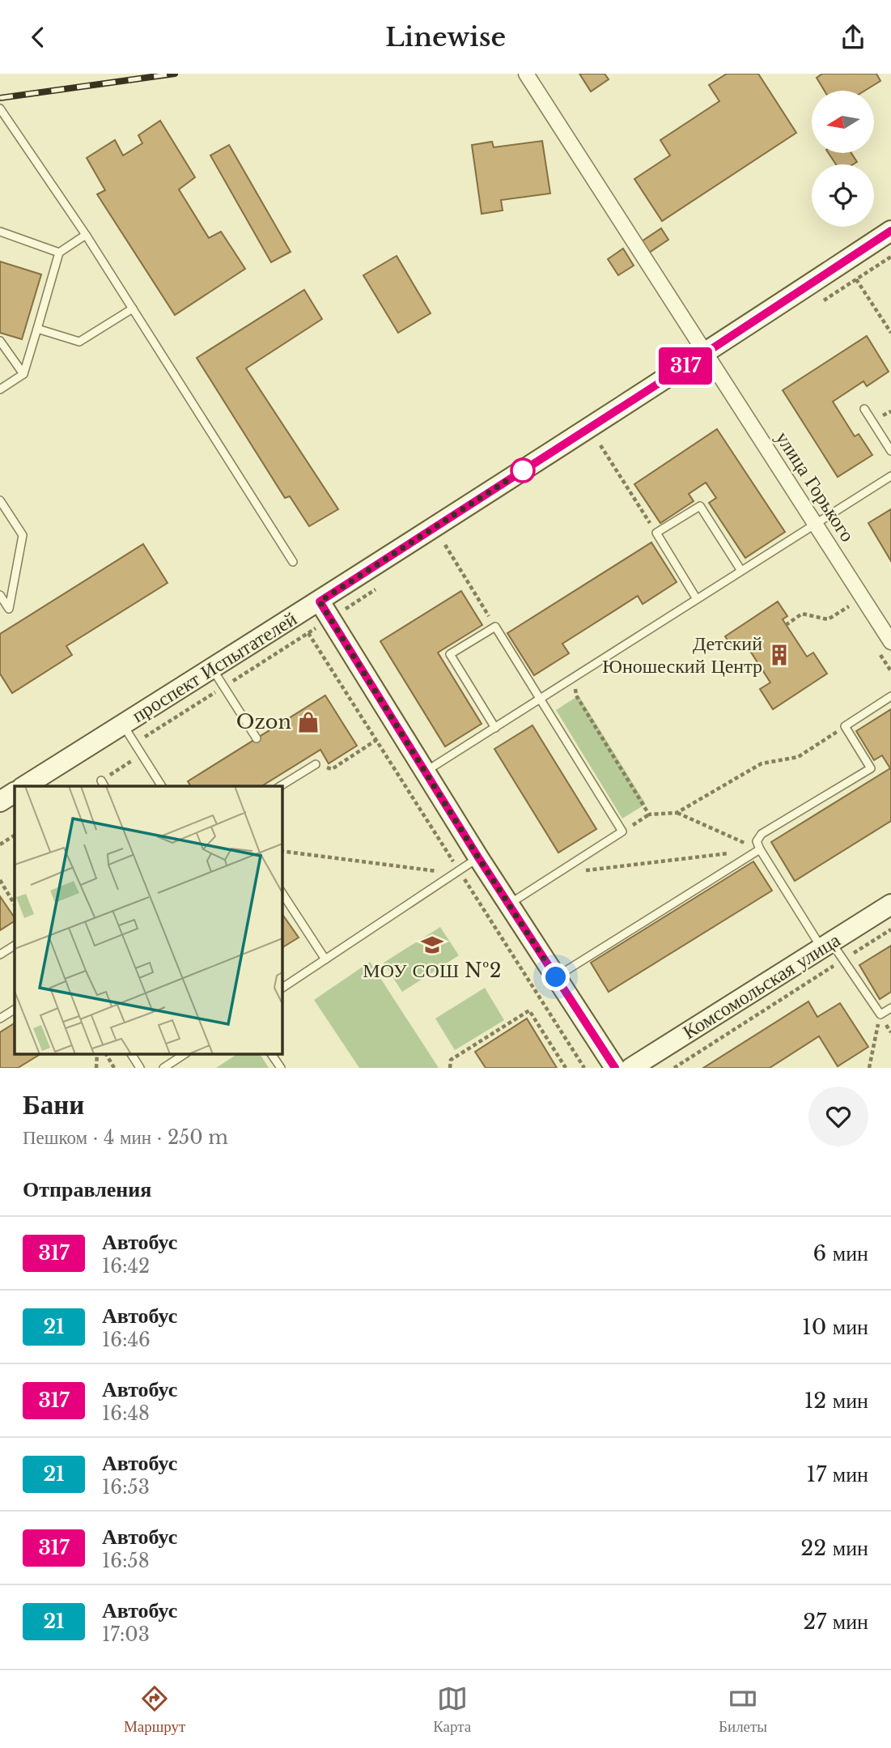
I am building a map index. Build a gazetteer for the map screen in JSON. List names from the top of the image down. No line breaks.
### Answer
{"streets":{"main road":["проспект Испытателей","Комсомольская улица"],"street":["улица Горького"]},"crossings":[["улица Горького","проспект Испытателей"]],"places":{"building":["Детский Юношеский Центр"],"shop":["Ozon"],"school or university":["МОУ СОШ №2"]},"lines":["bus line 317"],"north":"left","page":{"header":"Linewise","on_map":"317","heading":[["Бани","Пешком · 4 мин · 250 m"],"Отправления"],"list":[{"mark":"317","name":"Автобус","note":"16:42","value":"6 мин"},{"mark":"21","name":"Автобус","note":"16:46","value":"10 мин"},{"mark":"317","name":"Автобус","note":"16:48","value":"12 мин"},{"mark":"21","name":"Автобус","note":"16:53","value":"17 мин"},{"mark":"317","name":"Автобус","note":"16:58","value":"22 мин"},{"mark":"21","name":"Автобус","note":"17:03","value":"27 мин"}],"tabs":["Маршрут","Карта","Билеты"]}}
